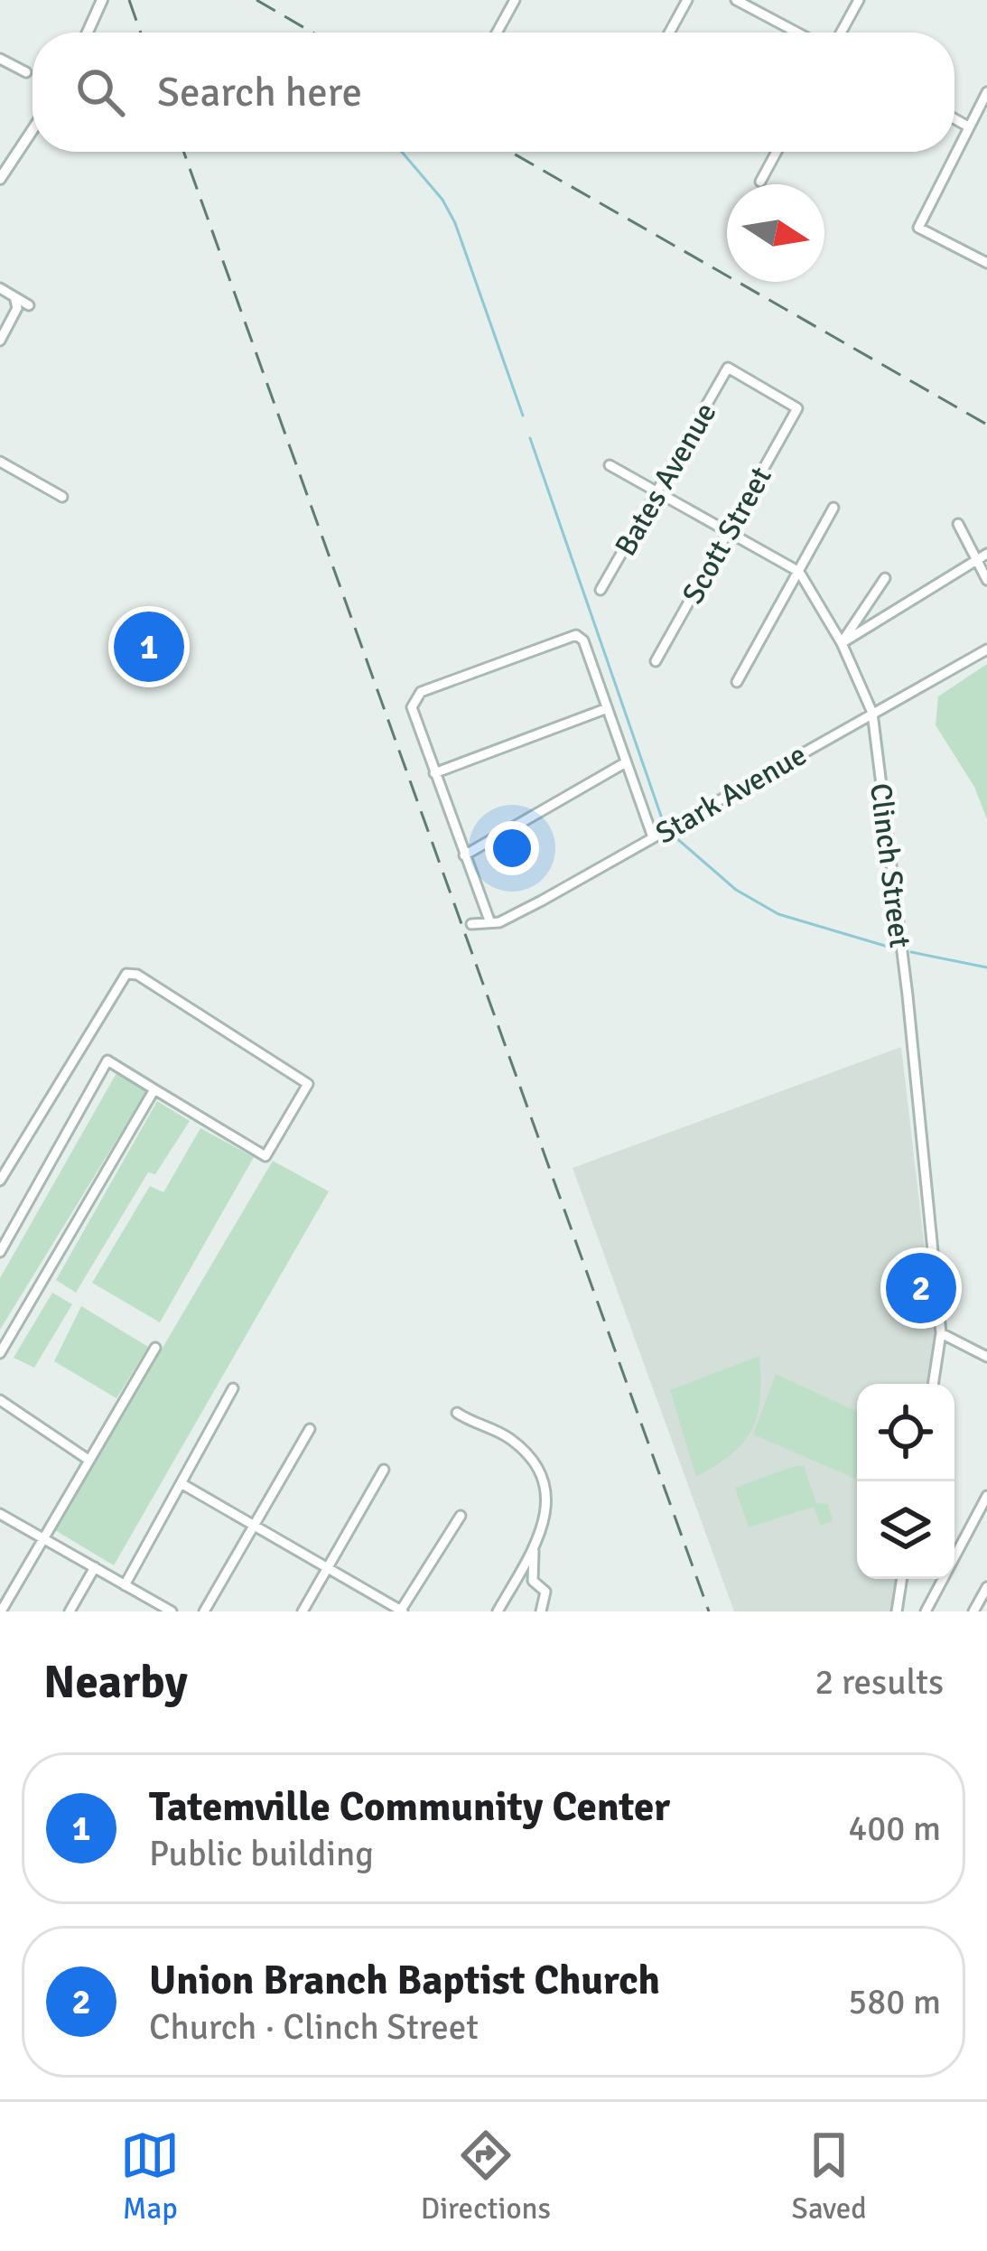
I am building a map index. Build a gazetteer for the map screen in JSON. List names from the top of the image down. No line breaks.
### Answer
{"streets":{"street":["Bates Avenue","Scott Street","Stark Avenue","Clinch Street"]},"crossings":[["Bates Avenue","Scott Street"],["Stark Avenue","Clinch Street"]],"north":"right","page":{"search":"Search here","pins":["1","2"],"heading":["Nearby","2 results"],"list":[{"mark":"1","name":"Tatemville Community Center","note":"Public building","value":"400 m"},{"mark":"2","name":"Union Branch Baptist Church","note":"Church · Clinch Street","value":"580 m"}],"nav":["Map","Directions","Saved"]}}
